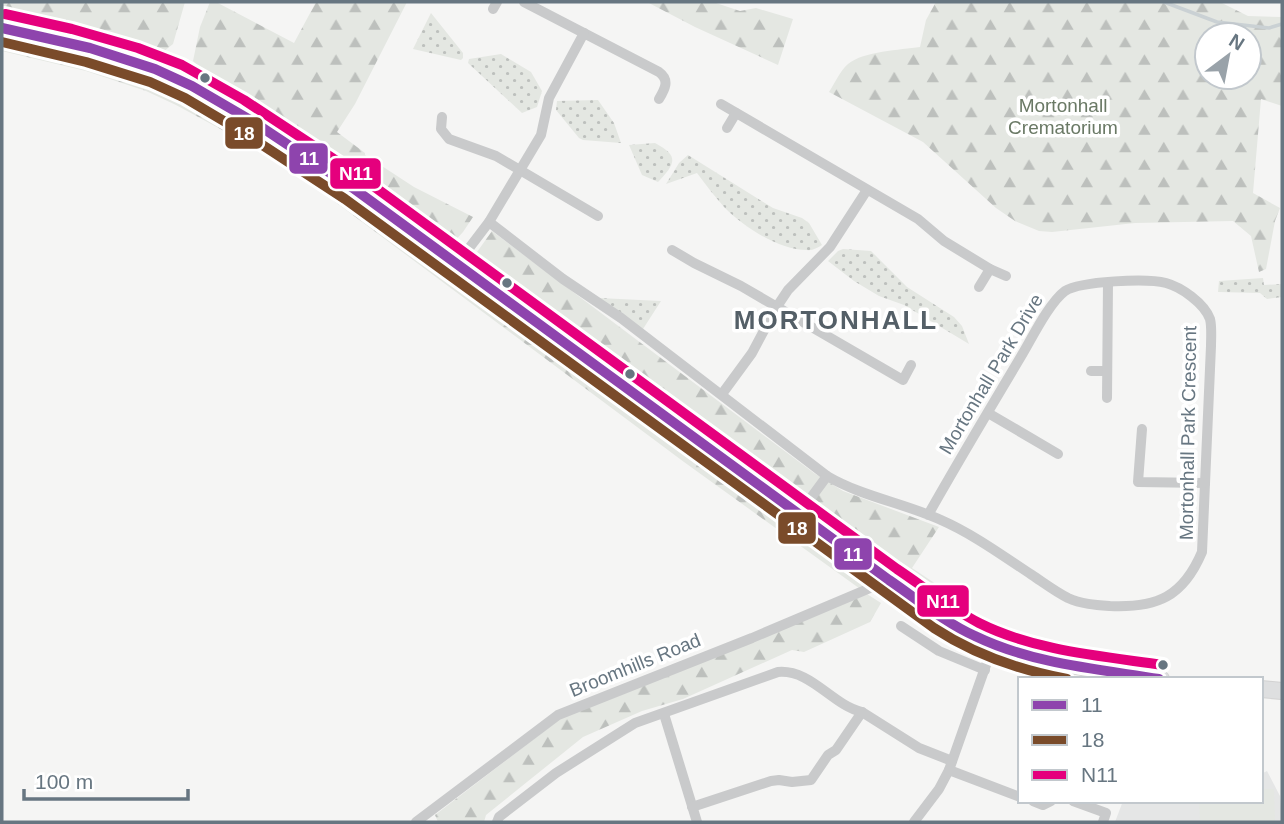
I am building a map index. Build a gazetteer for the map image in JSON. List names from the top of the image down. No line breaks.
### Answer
{"streets":{"street":["Mortonhall Park Drive","Mortonhall Park Crescent","Broomhills Road"]},"crossings":[["Mortonhall Park Drive","Mortonhall Park Crescent"]],"districts":["MORTONHALL"],"parks":["Mortonhall Crematorium"],"lines":["transit line N11","transit line 11","transit line 18"],"legend":["11","18","N11"],"scale_bar":"100 m","north":"top right"}
